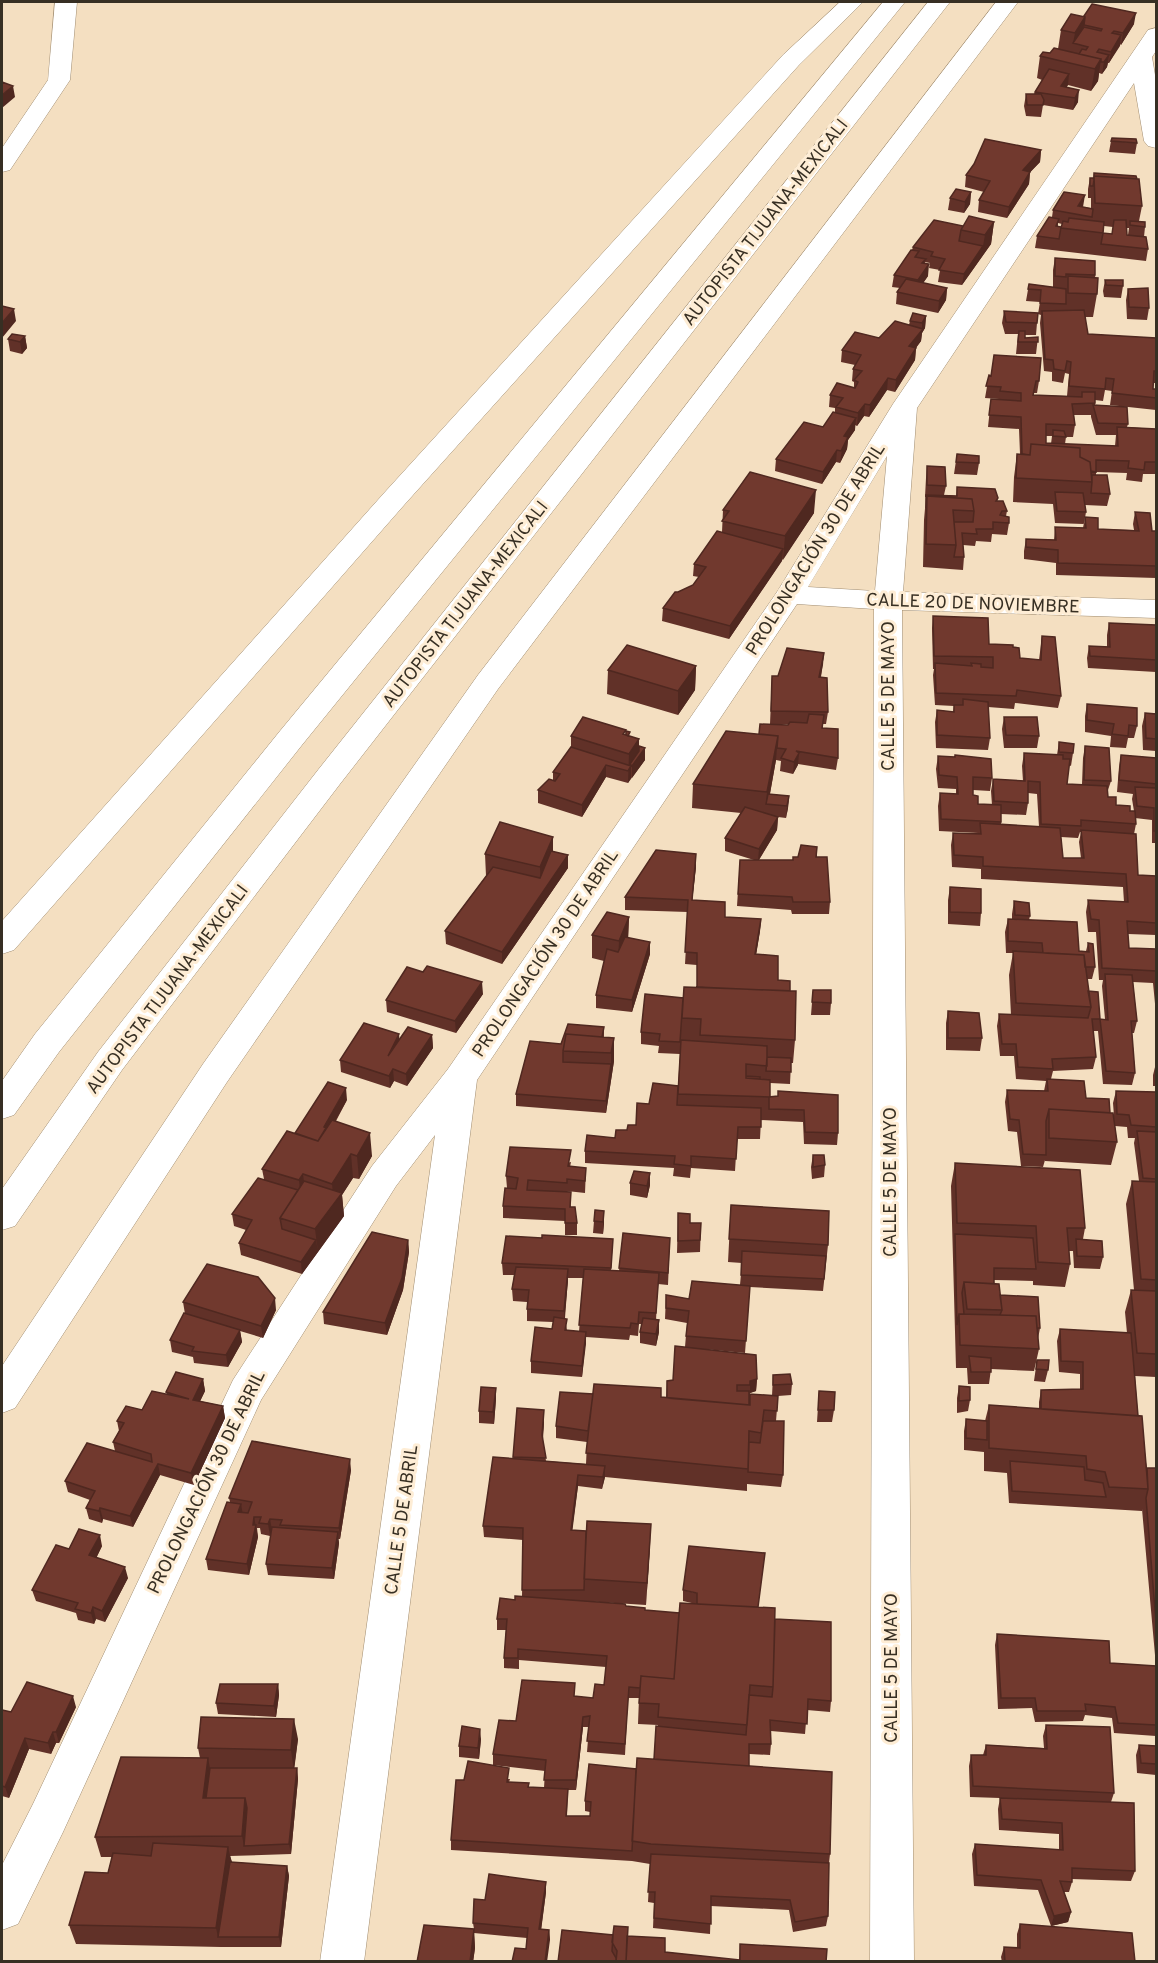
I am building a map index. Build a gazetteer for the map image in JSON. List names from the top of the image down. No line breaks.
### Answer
{"streets":{"main road":["AUTOPISTA TIJUANA-MEXICALI","PROLONGACIÓN 30 DE ABRIL","CALLE 20 DE NOVIEMBRE","CALLE 5 DE MAYO","CALLE 5 DE ABRIL"]},"crossings":[["PROLONGACIÓN 30 DE ABRIL","CALLE 20 DE NOVIEMBRE"],["PROLONGACIÓN 30 DE ABRIL","CALLE 5 DE MAYO"],["PROLONGACIÓN 30 DE ABRIL","CALLE 5 DE ABRIL"],["CALLE 20 DE NOVIEMBRE","CALLE 5 DE MAYO"]]}
